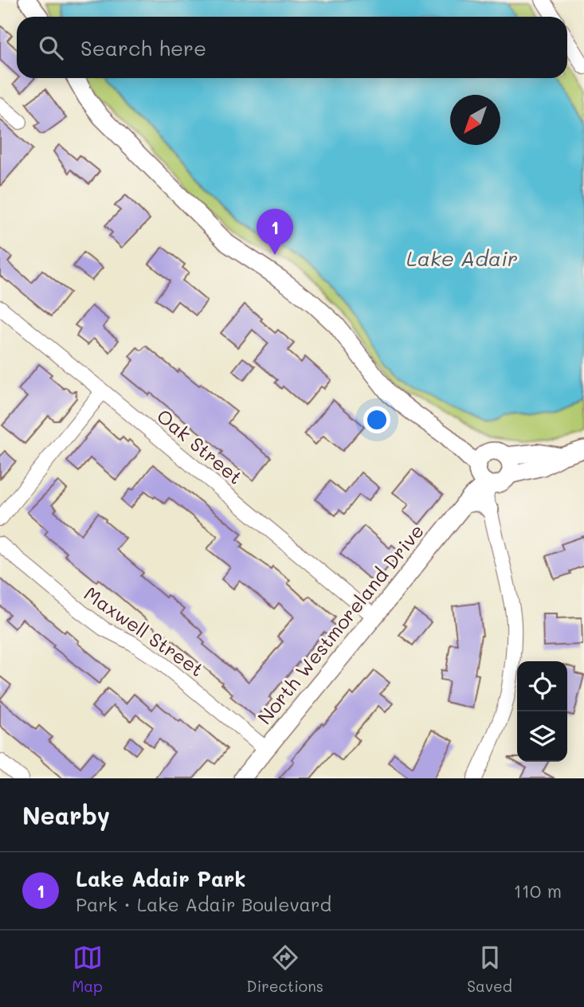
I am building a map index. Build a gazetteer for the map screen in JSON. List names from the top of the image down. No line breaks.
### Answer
{"streets":{"street":["Oak Street","North Westmoreland Drive","Maxwell Street"]},"crossings":[["Oak Street","North Westmoreland Drive"],["North Westmoreland Drive","Maxwell Street"]],"water":["Lake Adair"],"north":"bottom left","page":{"search":"Search here","pins":"1","heading":"Nearby","list":[{"mark":"1","name":"Lake Adair Park","note":"Park · Lake Adair Boulevard","value":"110 m"}],"nav":["Map","Directions","Saved"]}}
